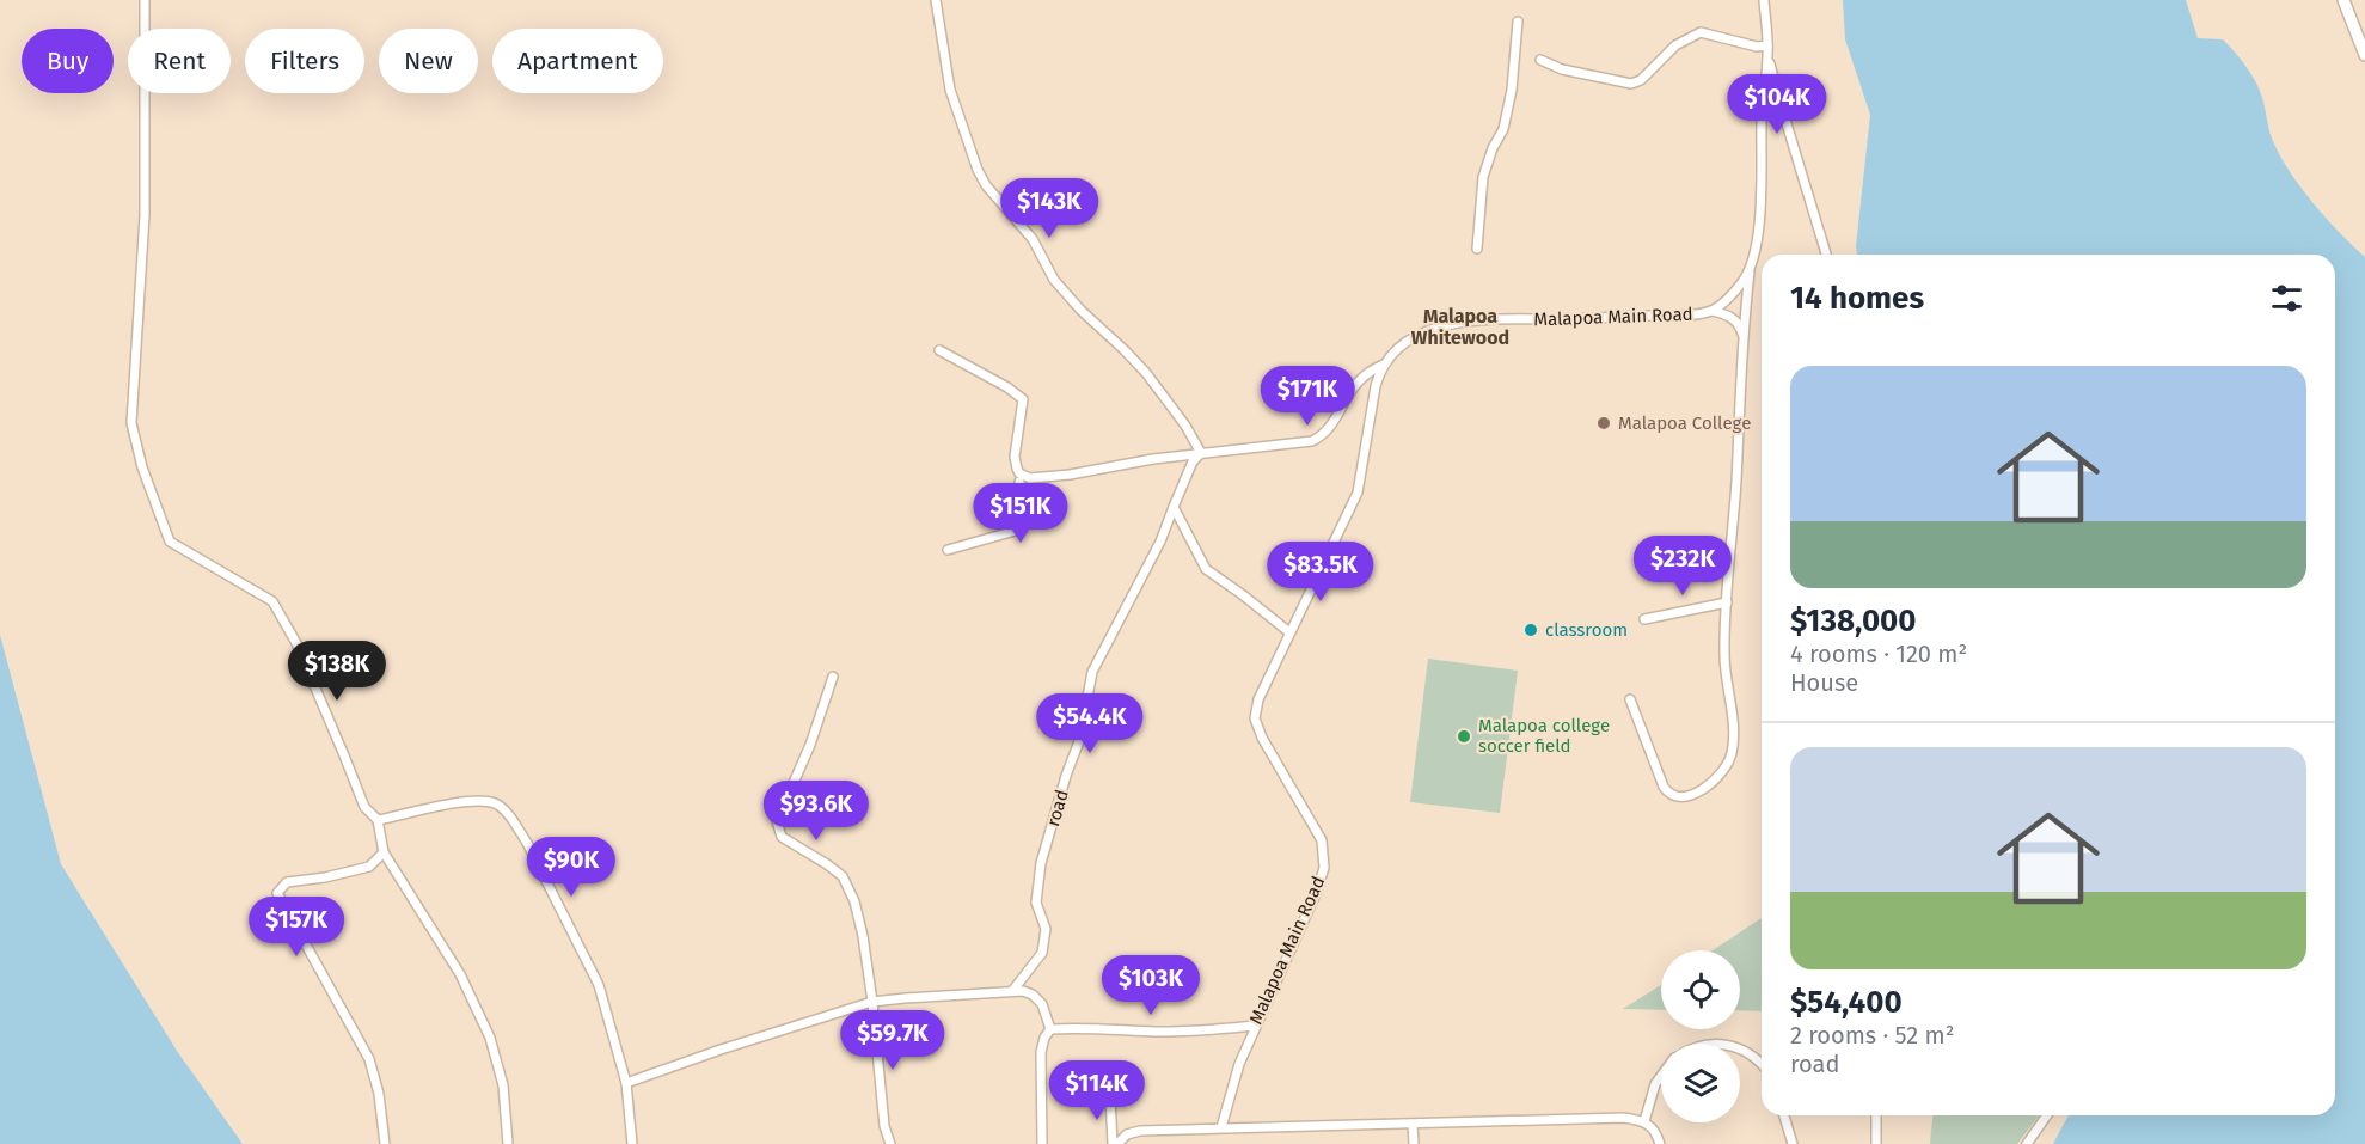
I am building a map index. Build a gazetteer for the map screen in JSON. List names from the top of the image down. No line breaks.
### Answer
{"streets":{"street":["Malapoa Main Road","road"]},"districts":["Malapoa Whitewood"],"places":["Malapoa College","classroom","Malapoa college soccer field"],"page":{"chip":["Buy","Rent","Filters","New","Apartment"],"price":["$104K","$143K","$171K","$151K","$232K","$83.5K","$138K","$54.4K","$93.6K","$90K","$157K","$103K","$59.7K","$114K"],"heading":"14 homes","list":[{"name":"$138,000","note":"4 rooms · 120 m² · House"},{"name":"$54,400","note":"2 rooms · 52 m² · road"}]}}
